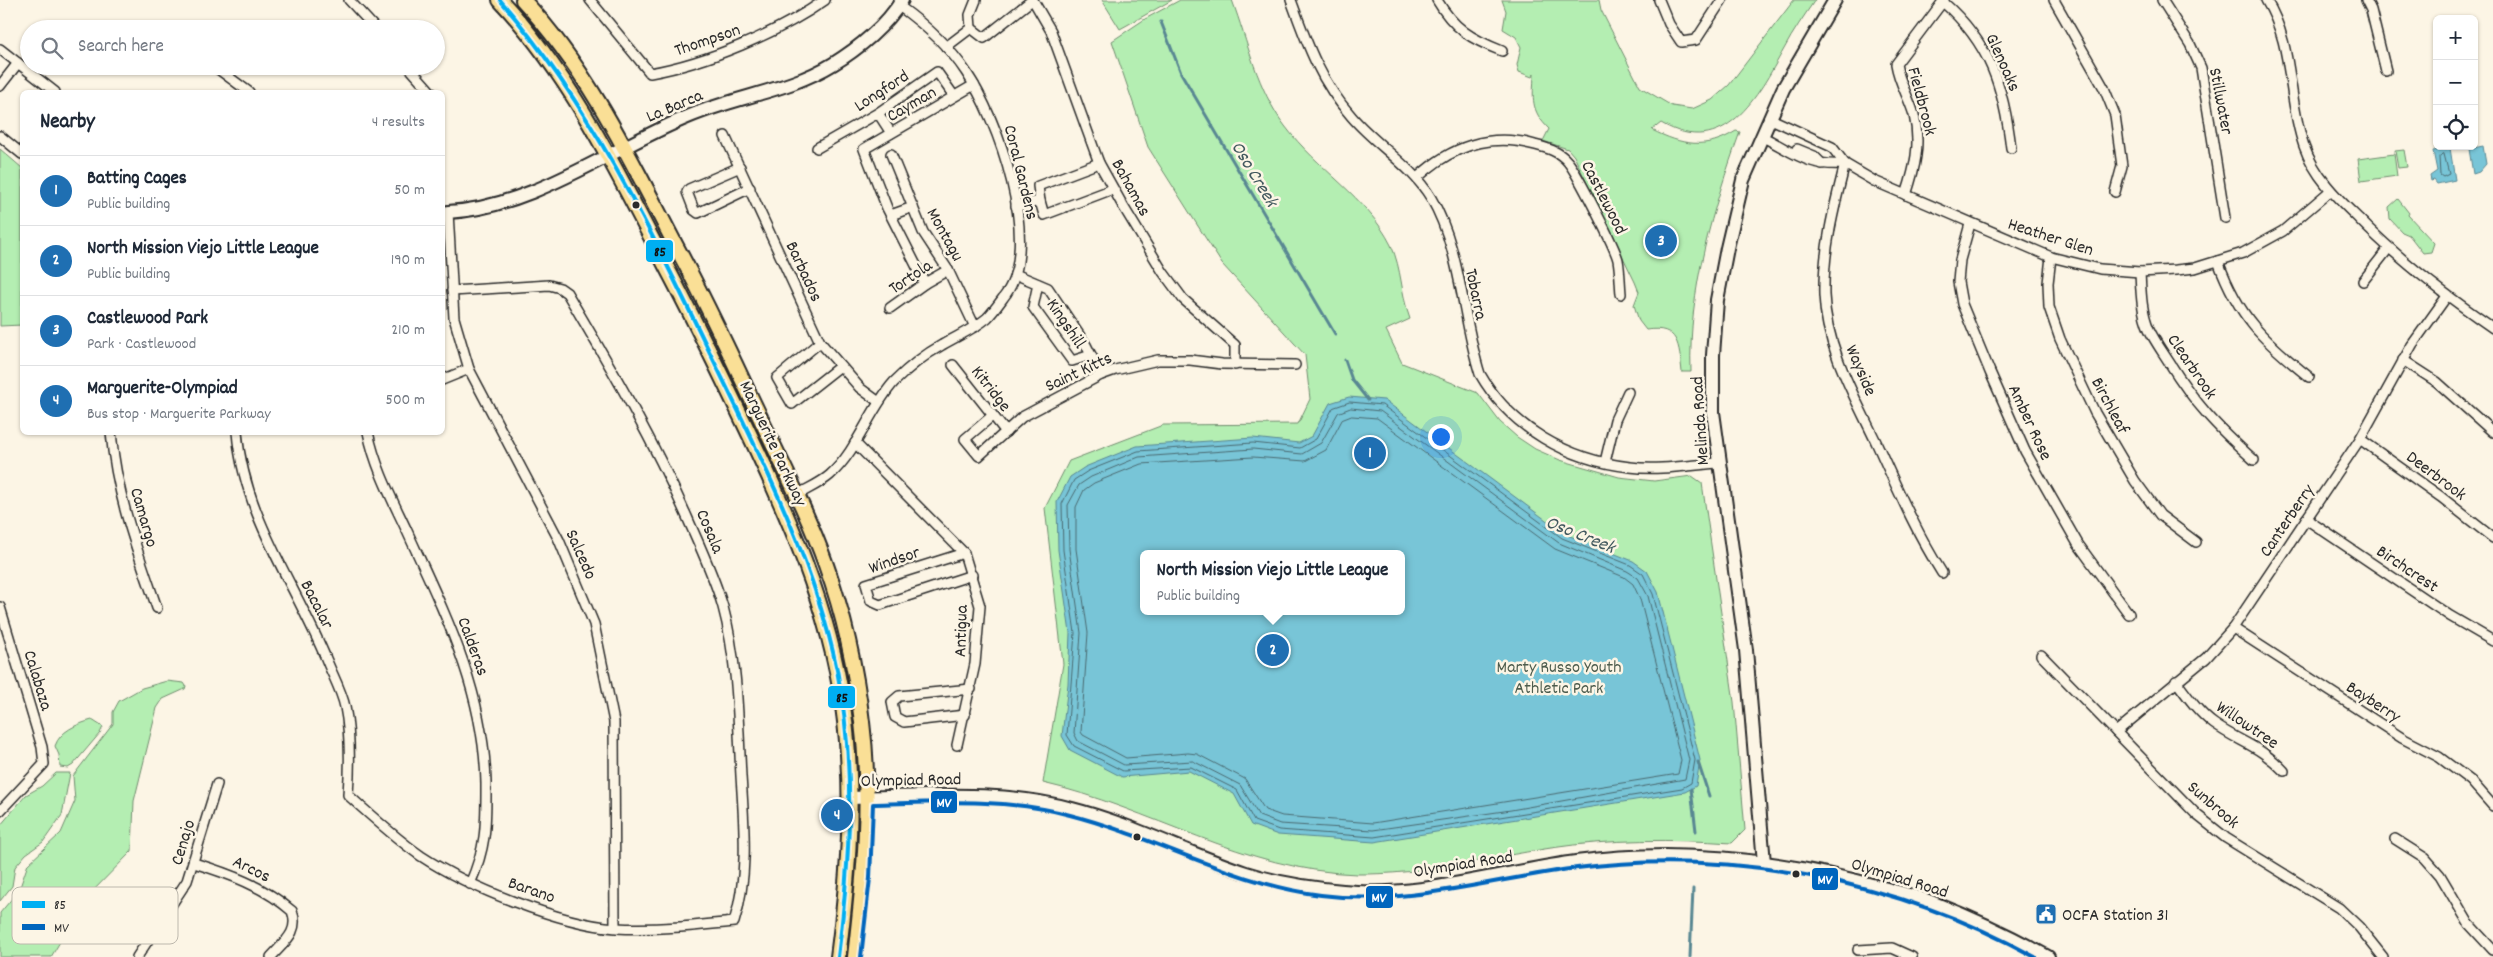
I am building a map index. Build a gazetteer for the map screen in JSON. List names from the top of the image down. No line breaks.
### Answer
{"streets":{"main road":["La Barca","Melinda Road","Marguerite Parkway","Olympiad Road"],"street":["Thompson","Glenoaks","Longford","Fieldbrook","Stillwater","Cayman","Coral Gardens","Bahamas","Castlewood","Montagu","Heather Glen","Barbados","Tortola","Tobarra","Kingshill","Clearbrook","Wayside","Saint Kitts","Kitridge","Birchleaf","Amber Rose","Deerbrook","Camargo","Canterberry","Cosala","Salcedo","Windsor","Birchcrest","Bacalar","Antigua","Calderas","Calabaza","Bayberry","Willowtree","Sunbrook","Cenajo","Arcos","Barano"]},"crossings":[["Glenoaks","Fieldbrook"],["Longford","Cayman"],["Fieldbrook","Heather Glen"],["Cayman","Coral Gardens"],["La Barca","Coral Gardens"],["La Barca","Marguerite Parkway"],["La Barca","Salcedo"],["Coral Gardens","Montagu"],["Coral Gardens","Barbados"],["Coral Gardens","Kingshill"],["Coral Gardens","Marguerite Parkway"],["Coral Gardens","Antigua"],["Bahamas","Saint Kitts"],["Castlewood","Tobarra"],["Montagu","Tortola"],["Heather Glen","Clearbrook"],["Heather Glen","Wayside"],["Heather Glen","Birchleaf"],["Heather Glen","Melinda Road"],["Heather Glen","Amber Rose"],["Tobarra","Melinda Road"],["Kingshill","Saint Kitts"],["Saint Kitts","Kitridge"],["Melinda Road","Olympiad Road"],["Marguerite Parkway","Olympiad Road"],["Deerbrook","Canterberry"],["Canterberry","Birchcrest"],["Canterberry","Bayberry"],["Canterberry","Willowtree"],["Canterberry","Sunbrook"],["Cosala","Salcedo"],["Cosala","Barano"],["Salcedo","Barano"],["Windsor","Antigua"],["Bacalar","Barano"],["Calderas","Barano"],["Cenajo","Arcos"]],"water":["Oso Creek"],"parks":["Marty Russo Youth Athletic Park"],"places":{"public building":["OCFA Station 31"]},"lines":["transit line 85","transit line MV"],"legend":["85","MV"],"page":{"map_buttons":["+","−"],"search":"Search here","heading":["Nearby","4 results"],"list":[{"mark":"1","name":"Batting Cages","note":"Public building","value":"50 m"},{"mark":"2","name":"North Mission Viejo Little League","note":"Public building","value":"190 m"},{"mark":"3","name":"Castlewood Park","note":"Park · Castlewood","value":"210 m"},{"mark":"4","name":"Marguerite-Olympiad","note":"Bus stop · Marguerite Parkway","value":"500 m"}],"pins":["3","1","2","4"],"popup":["North Mission Viejo Little League","Public building"]}}
